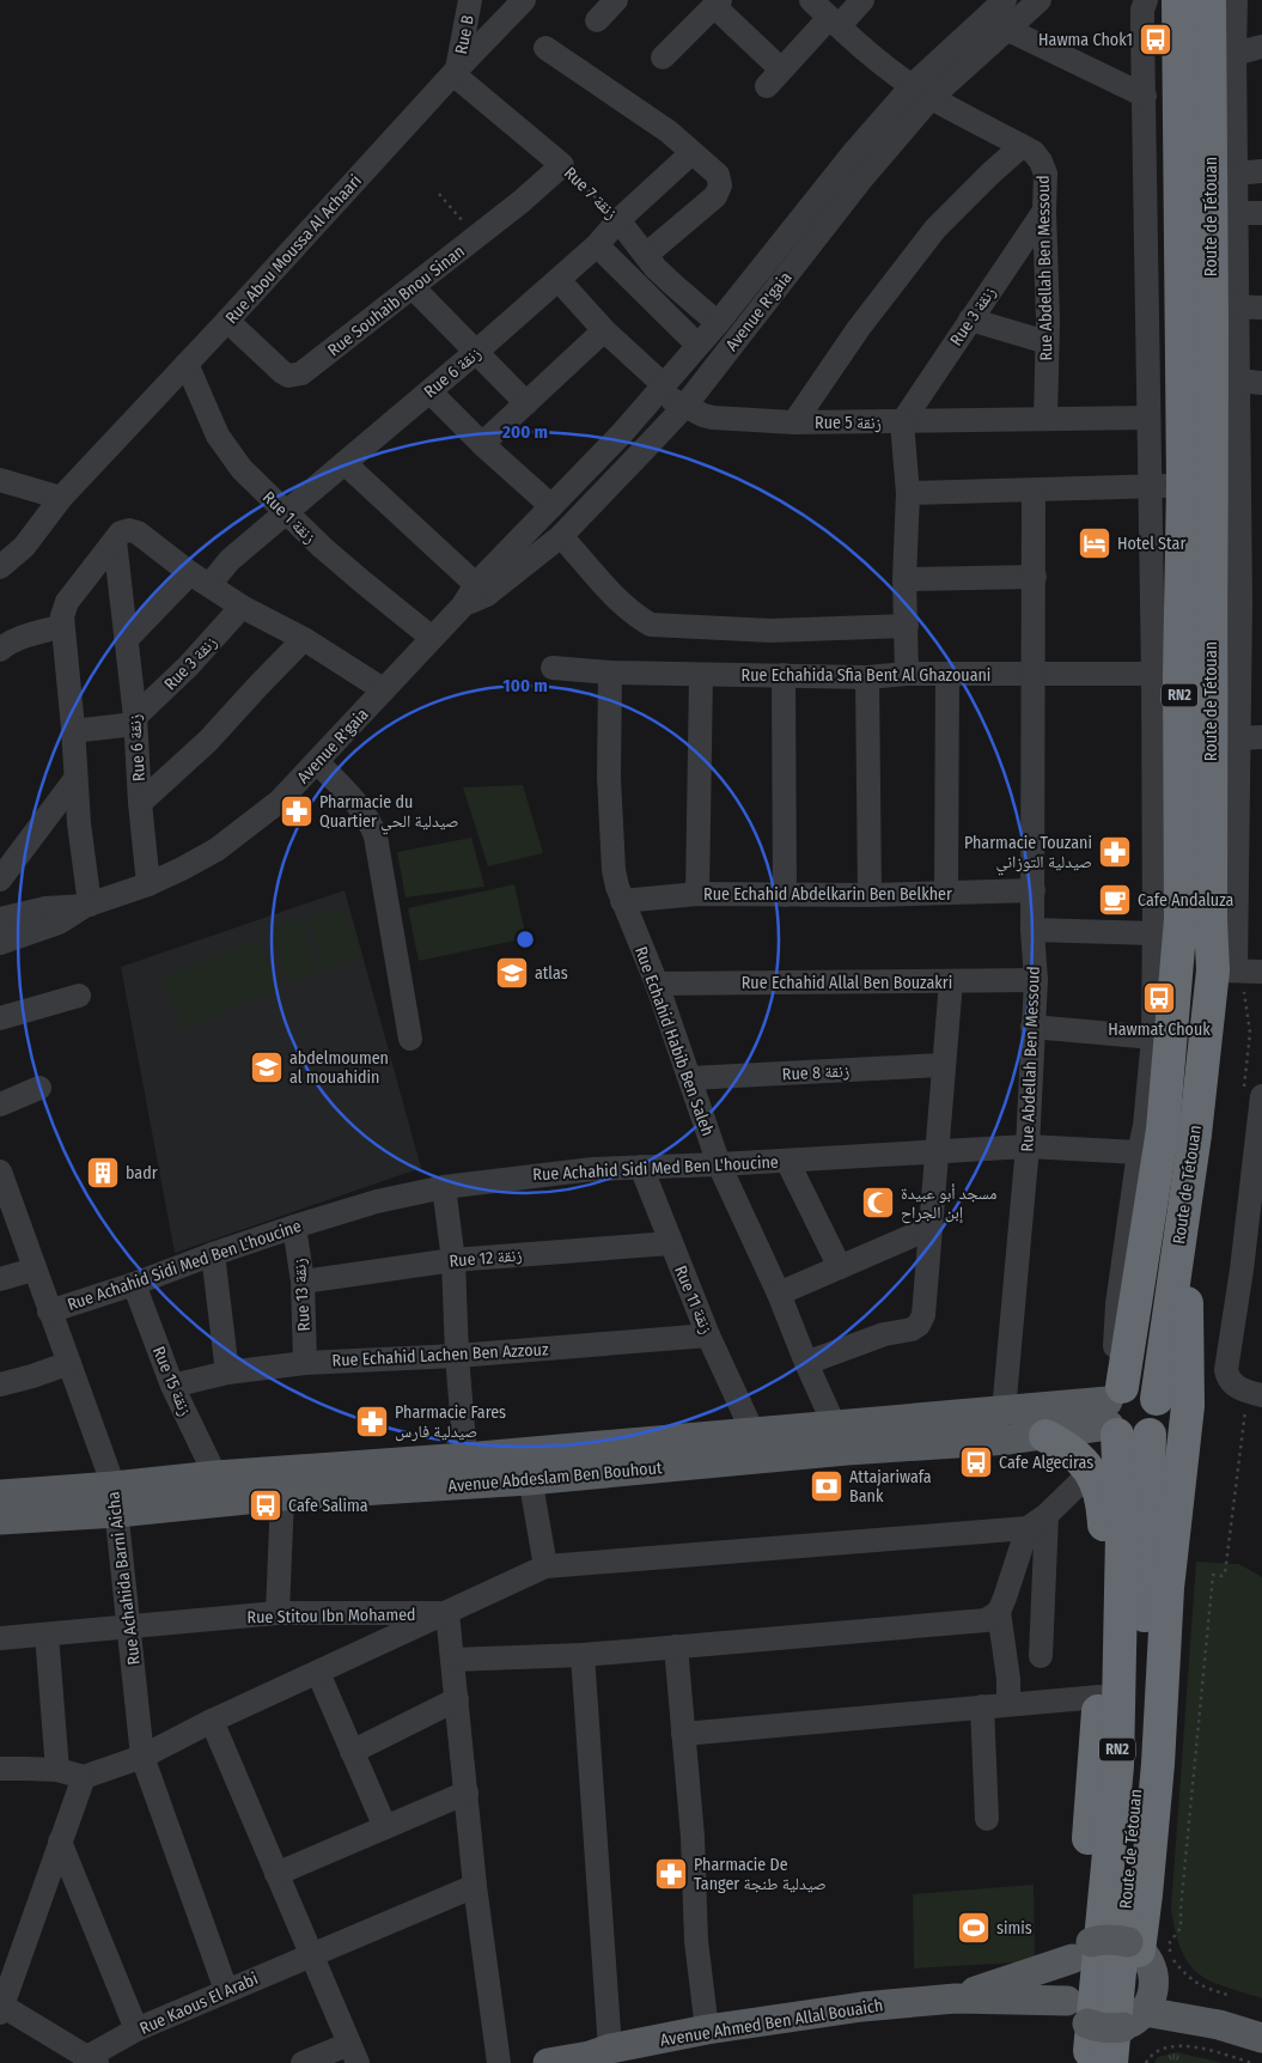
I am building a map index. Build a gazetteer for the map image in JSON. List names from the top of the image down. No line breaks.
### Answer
{"streets":{"highway":["Route de Tétouan","RN2"],"main road":["Avenue Abdeslam Ben Bouhout","Avenue Ahmed Ben Allal Bouaich"],"street":["Rue B","Rue 7 زنقة","Rue Abou Moussa Al Achaari","Rue Abdellah Ben Messoud","Rue Souhaib Bnou Sinan","Avenue R'gaia","Rue 3 زنقة","Rue 6 زنقة","Rue 5 زنقة","Rue 1 زنقة","Rue Echahida Sfia Bent Al Ghazouani","Rue Echahid Abdelkarin Ben Belkher","Rue Echahid Allal Ben Bouzakri","Rue Echahid Habib Ben Saleh","Rue 8 زنقة","Rue Achahid Sidi Med Ben L'houcine","Rue 12 زنقة","Rue 13 زنقة","Rue 11 زنقة","Rue Echahid Lachen Ben Azzouz","Rue 15 زنقة","Rue Achahida Barni Aicha","Rue Stitou Ibn Mohamed","Rue Kaous El Arabi"]},"crossings":[["Rue B","Rue 7 زنقة"],["Rue B","Rue Abou Moussa Al Achaari"],["Rue 7 زنقة","Rue Abou Moussa Al Achaari"],["Rue 7 زنقة","Rue Souhaib Bnou Sinan"],["Rue 7 زنقة","Avenue R'gaia"],["Rue 7 زنقة","Rue 6 زنقة"],["Route de Tétouan","Rue Echahida Sfia Bent Al Ghazouani"],["Route de Tétouan","Rue Achahid Sidi Med Ben L'houcine"],["Route de Tétouan","Avenue Abdeslam Ben Bouhout"],["Rue Abou Moussa Al Achaari","Rue Souhaib Bnou Sinan"],["Rue Abou Moussa Al Achaari","Rue 1 زنقة"],["Rue Abdellah Ben Messoud","Avenue R'gaia"],["Rue Abdellah Ben Messoud","Rue 3 زنقة"],["Rue Abdellah Ben Messoud","Rue 5 زنقة"],["Rue Abdellah Ben Messoud","Rue Echahida Sfia Bent Al Ghazouani"],["Rue Abdellah Ben Messoud","Rue Echahid Abdelkarin Ben Belkher"],["Rue Abdellah Ben Messoud","Rue Echahid Allal Ben Bouzakri"],["Rue Abdellah Ben Messoud","Rue Achahid Sidi Med Ben L'houcine"],["Rue Abdellah Ben Messoud","Avenue Abdeslam Ben Bouhout"],["Avenue R'gaia","Rue 6 زنقة"],["Avenue R'gaia","Rue 5 زنقة"],["Avenue R'gaia","Rue 1 زنقة"],["Rue 3 زنقة","Rue 6 زنقة"],["Rue 3 زنقة","Rue 5 زنقة"],["Rue 6 زنقة","Rue 5 زنقة"],["Rue 6 زنقة","Rue 1 زنقة"],["Rue Echahida Sfia Bent Al Ghazouani","Rue Echahid Habib Ben Saleh"],["Rue Echahid Abdelkarin Ben Belkher","Rue Echahid Habib Ben Saleh"],["Rue Echahid Allal Ben Bouzakri","Rue Echahid Habib Ben Saleh"],["Rue Echahid Habib Ben Saleh","Rue 8 زنقة"],["Rue Echahid Habib Ben Saleh","Rue Achahid Sidi Med Ben L'houcine"],["Rue Echahid Habib Ben Saleh","Avenue Abdeslam Ben Bouhout"],["Rue Achahid Sidi Med Ben L'houcine","Rue 13 زنقة"],["Rue Achahid Sidi Med Ben L'houcine","Rue 11 زنقة"],["Rue Achahid Sidi Med Ben L'houcine","Rue 15 زنقة"],["Rue Achahid Sidi Med Ben L'houcine","Rue Achahida Barni Aicha"],["Rue 12 زنقة","Rue 13 زنقة"],["Rue 12 زنقة","Rue 11 زنقة"],["Rue 13 زنقة","Rue Echahid Lachen Ben Azzouz"],["Rue 11 زنقة","Rue Echahid Lachen Ben Azzouz"],["Rue 11 زنقة","Avenue Abdeslam Ben Bouhout"],["Rue Echahid Lachen Ben Azzouz","Rue 15 زنقة"],["Rue 15 زنقة","Avenue Abdeslam Ben Bouhout"],["Avenue Abdeslam Ben Bouhout","Rue Achahida Barni Aicha"],["Rue Achahida Barni Aicha","Rue Stitou Ibn Mohamed"],["Rue Achahida Barni Aicha","Rue Kaous El Arabi"]],"places":{"bus stop":["Hawma Chok1","Hawmat Chouk","Cafe Algeciras","Cafe Salima"],"hotel":["Hotel Star"],"pharmacy":["Pharmacie du Quartier صيدلية الحي","Pharmacie Touzani صيدلية التوزاني","Pharmacie Fares صيدلية فارس","Pharmacie De Tanger صيدلية طنجة"],"cafe":["Cafe Andaluza"],"school or university":["atlas","abdelmoumen al mouahidin"],"building":["badr"],"mosque":["مسجد أبو عبيدة إبن الجراح"],"bank":["Attajariwafa Bank"],"sports":["simis"]},"rings":["200 m","100 m"]}
